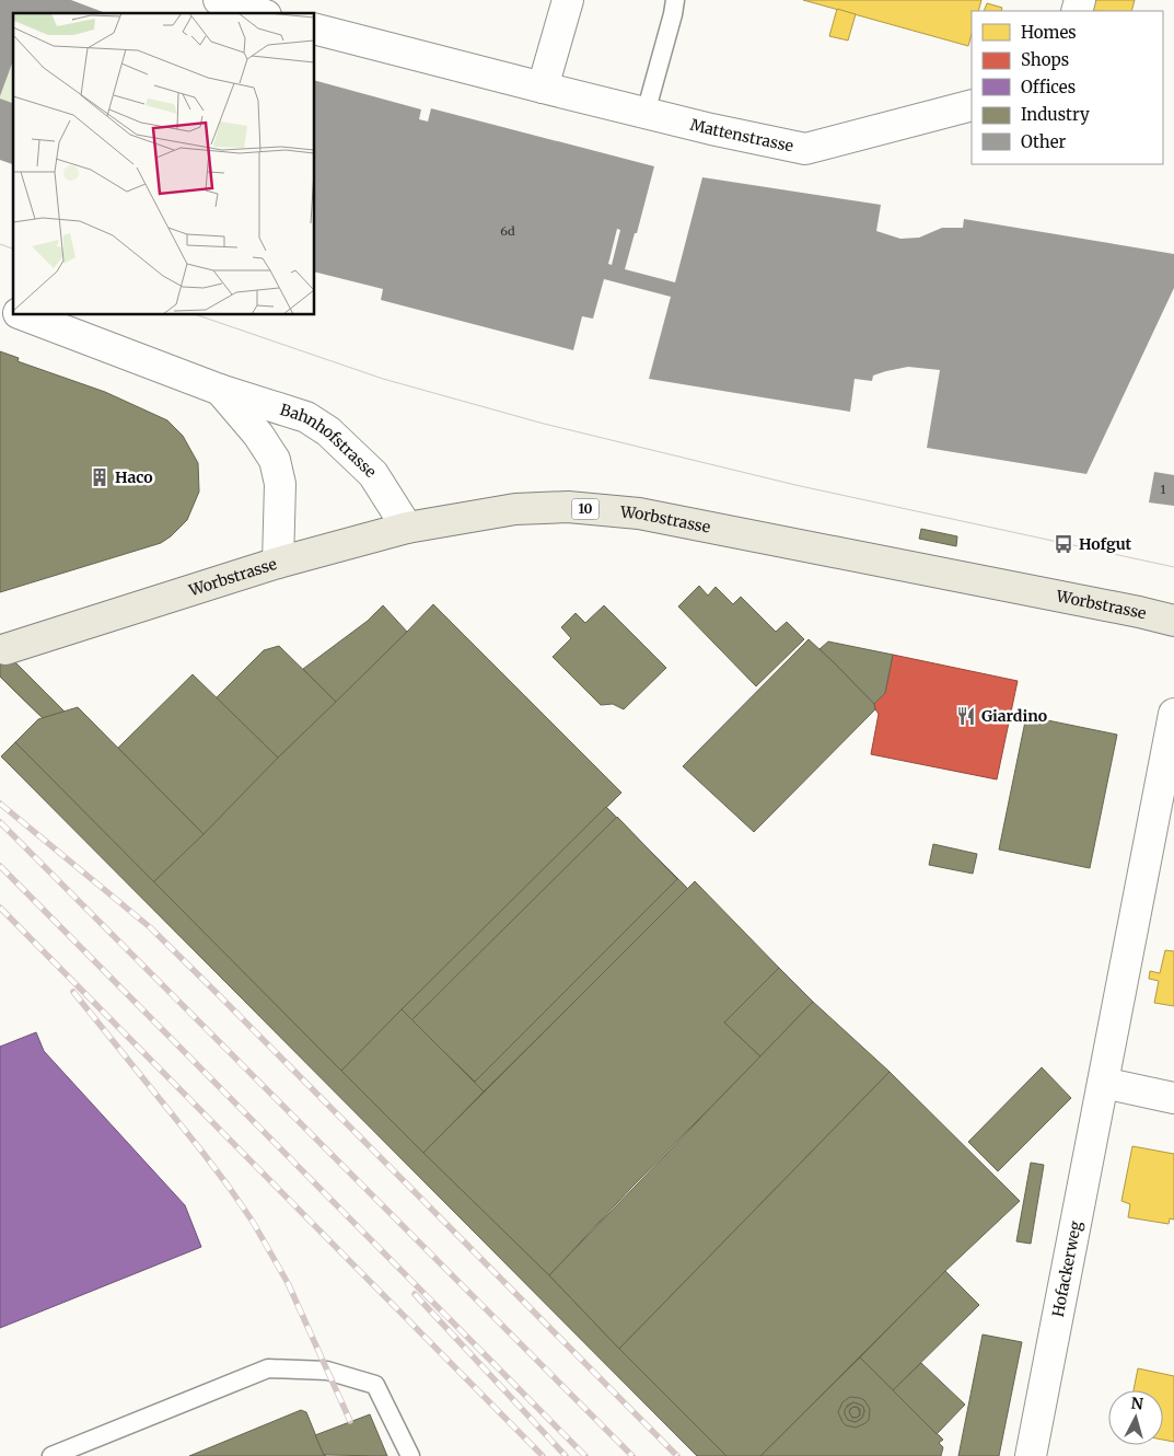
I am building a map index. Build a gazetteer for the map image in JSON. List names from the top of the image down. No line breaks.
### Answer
{"streets":{"main road":["10","Worbstrasse"],"street":["Mattenstrasse","Bahnhofstrasse","Hofackerweg"]},"crossings":[["Bahnhofstrasse","Worbstrasse"]],"places":{"building":["Haco"],"bus stop":["Hofgut"],"restaurant":["Giardino"]},"house_numbers":["6d","1"],"legend":["Homes","Shops","Offices","Industry","Other"],"north":"top"}
